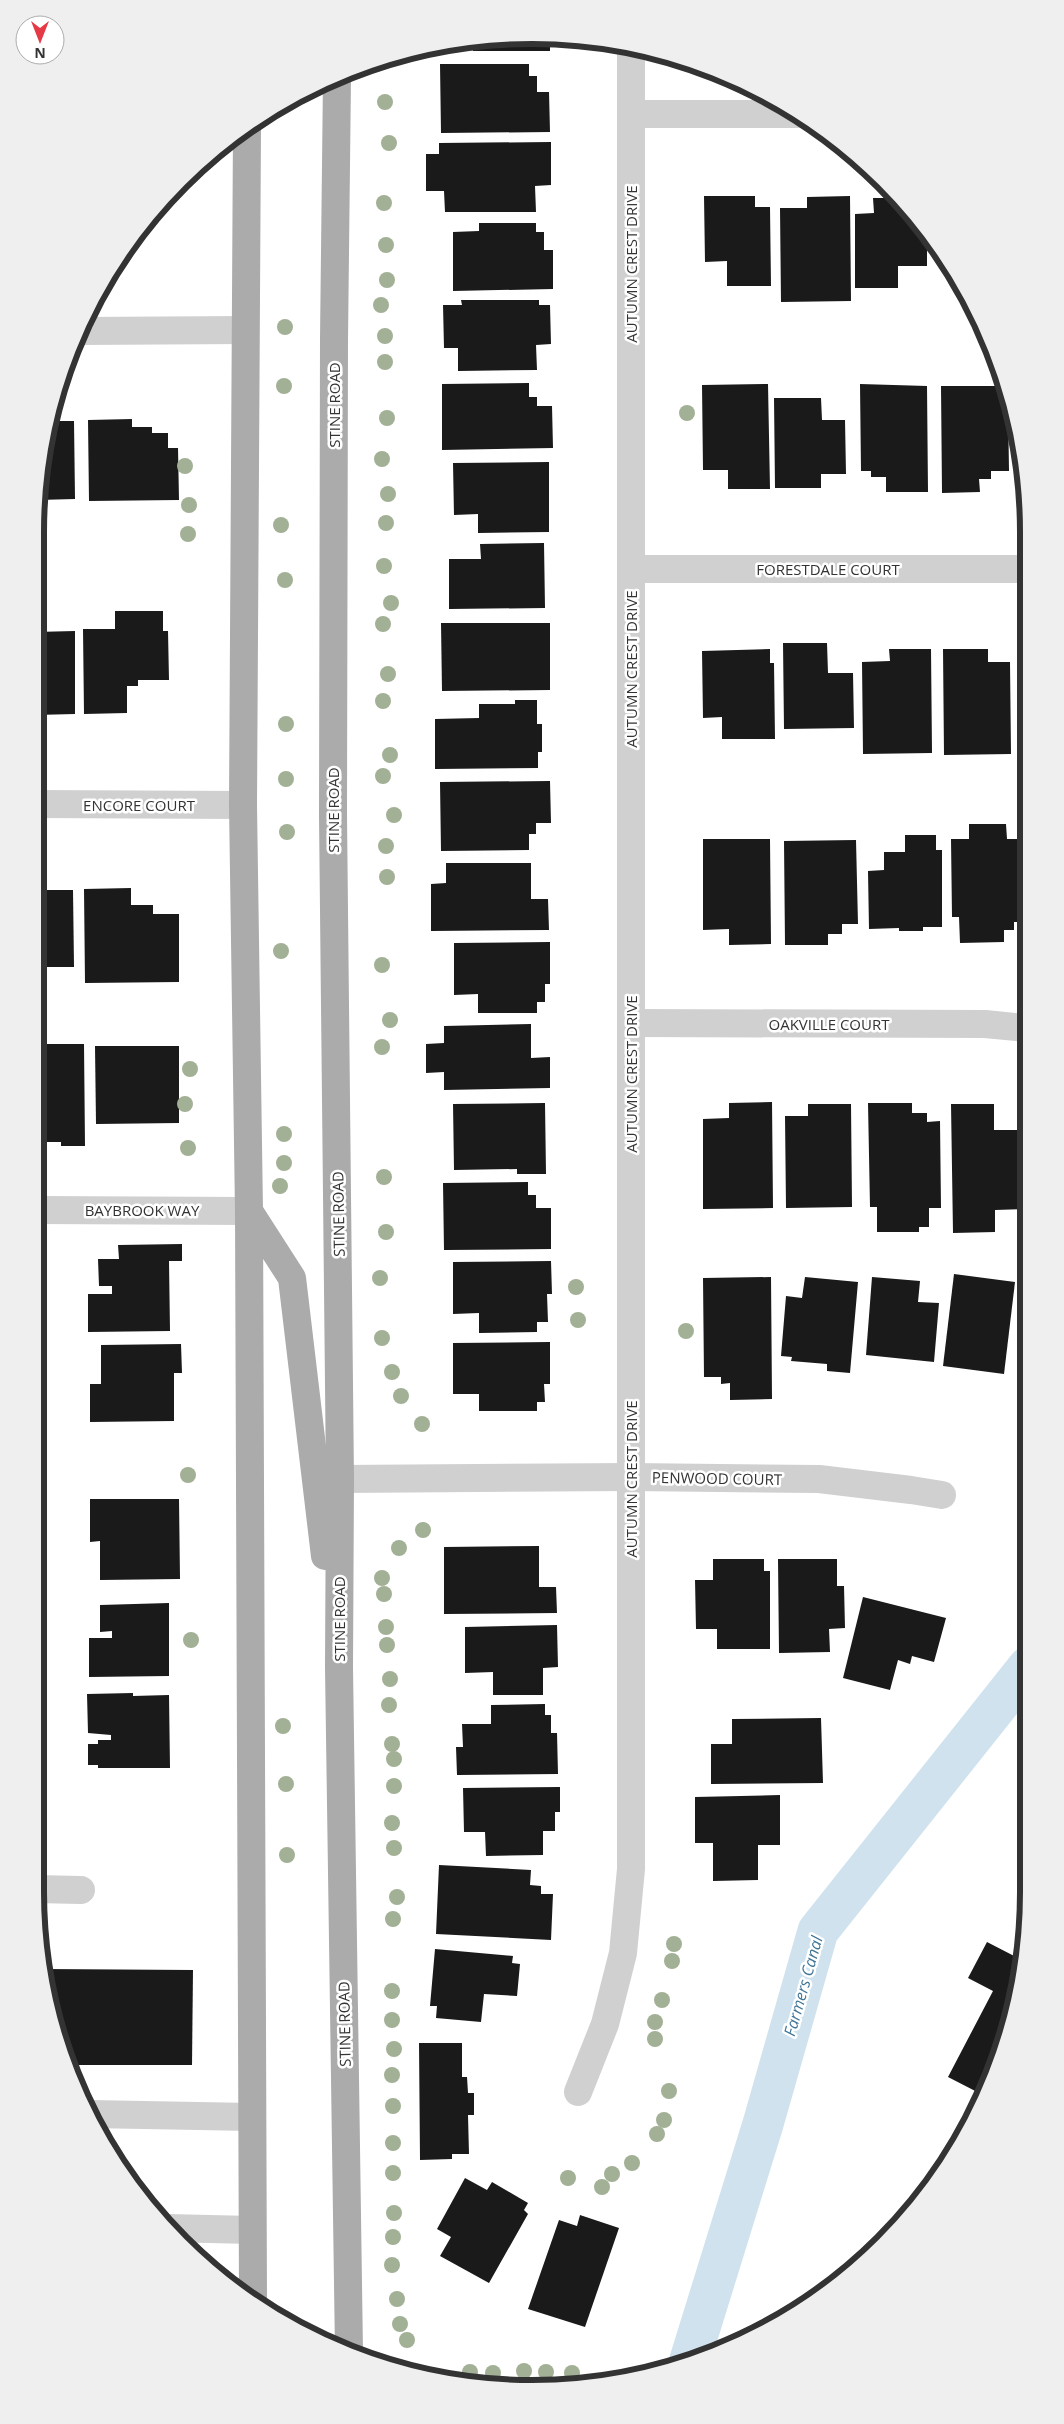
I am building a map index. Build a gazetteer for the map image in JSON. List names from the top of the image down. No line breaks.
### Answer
{"streets":{"main road":["STINE ROAD"],"street":["AUTUMN CREST DRIVE","FORESTDALE COURT","ENCORE COURT","OAKVILLE COURT","BAYBROOK WAY","PENWOOD COURT"]},"crossings":[["AUTUMN CREST DRIVE","FORESTDALE COURT"],["AUTUMN CREST DRIVE","OAKVILLE COURT"],["AUTUMN CREST DRIVE","PENWOOD COURT"],["STINE ROAD","PENWOOD COURT"]],"water":["Farmers Canal"],"north":"bottom"}
